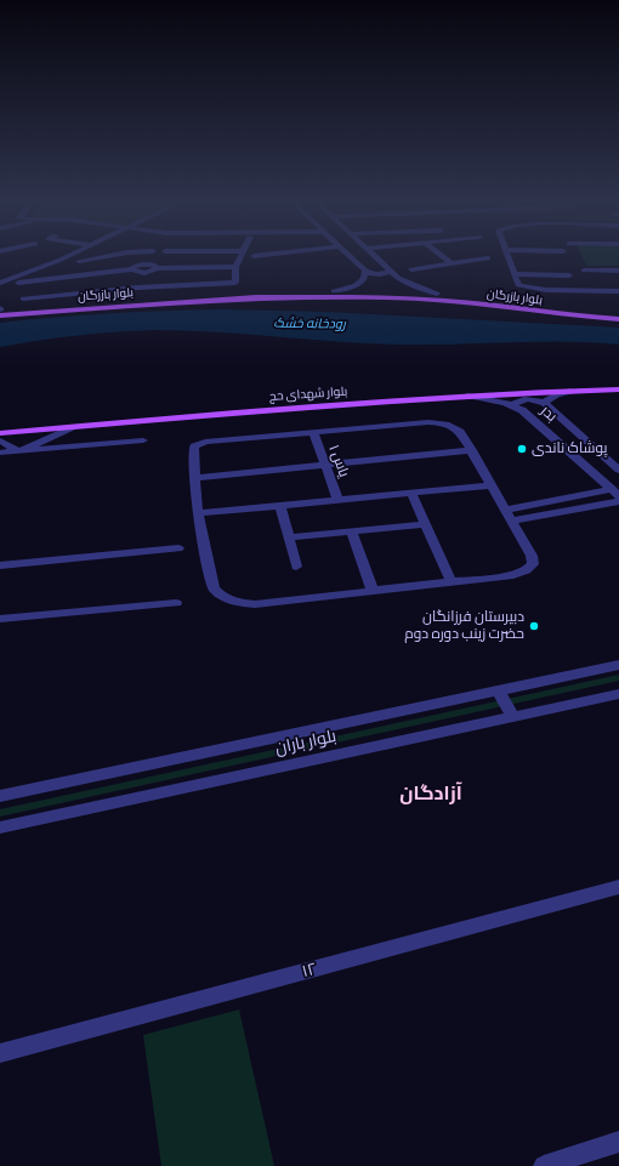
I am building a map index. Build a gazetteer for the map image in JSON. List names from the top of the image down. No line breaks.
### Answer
{"streets":{"main road":["بلوار بازرگان","بلوار شهدای حج"],"street":["بدر","یاس ۱","بلوار باران","۱۲"]},"crossings":[["بلوار شهدای حج","بدر"]],"districts":["آزادگان"],"water":["رودخانه خشک"],"places":["پوشاک ناندی","دبیرستان فرزانگان حضرت زینب دوره دوم"]}
